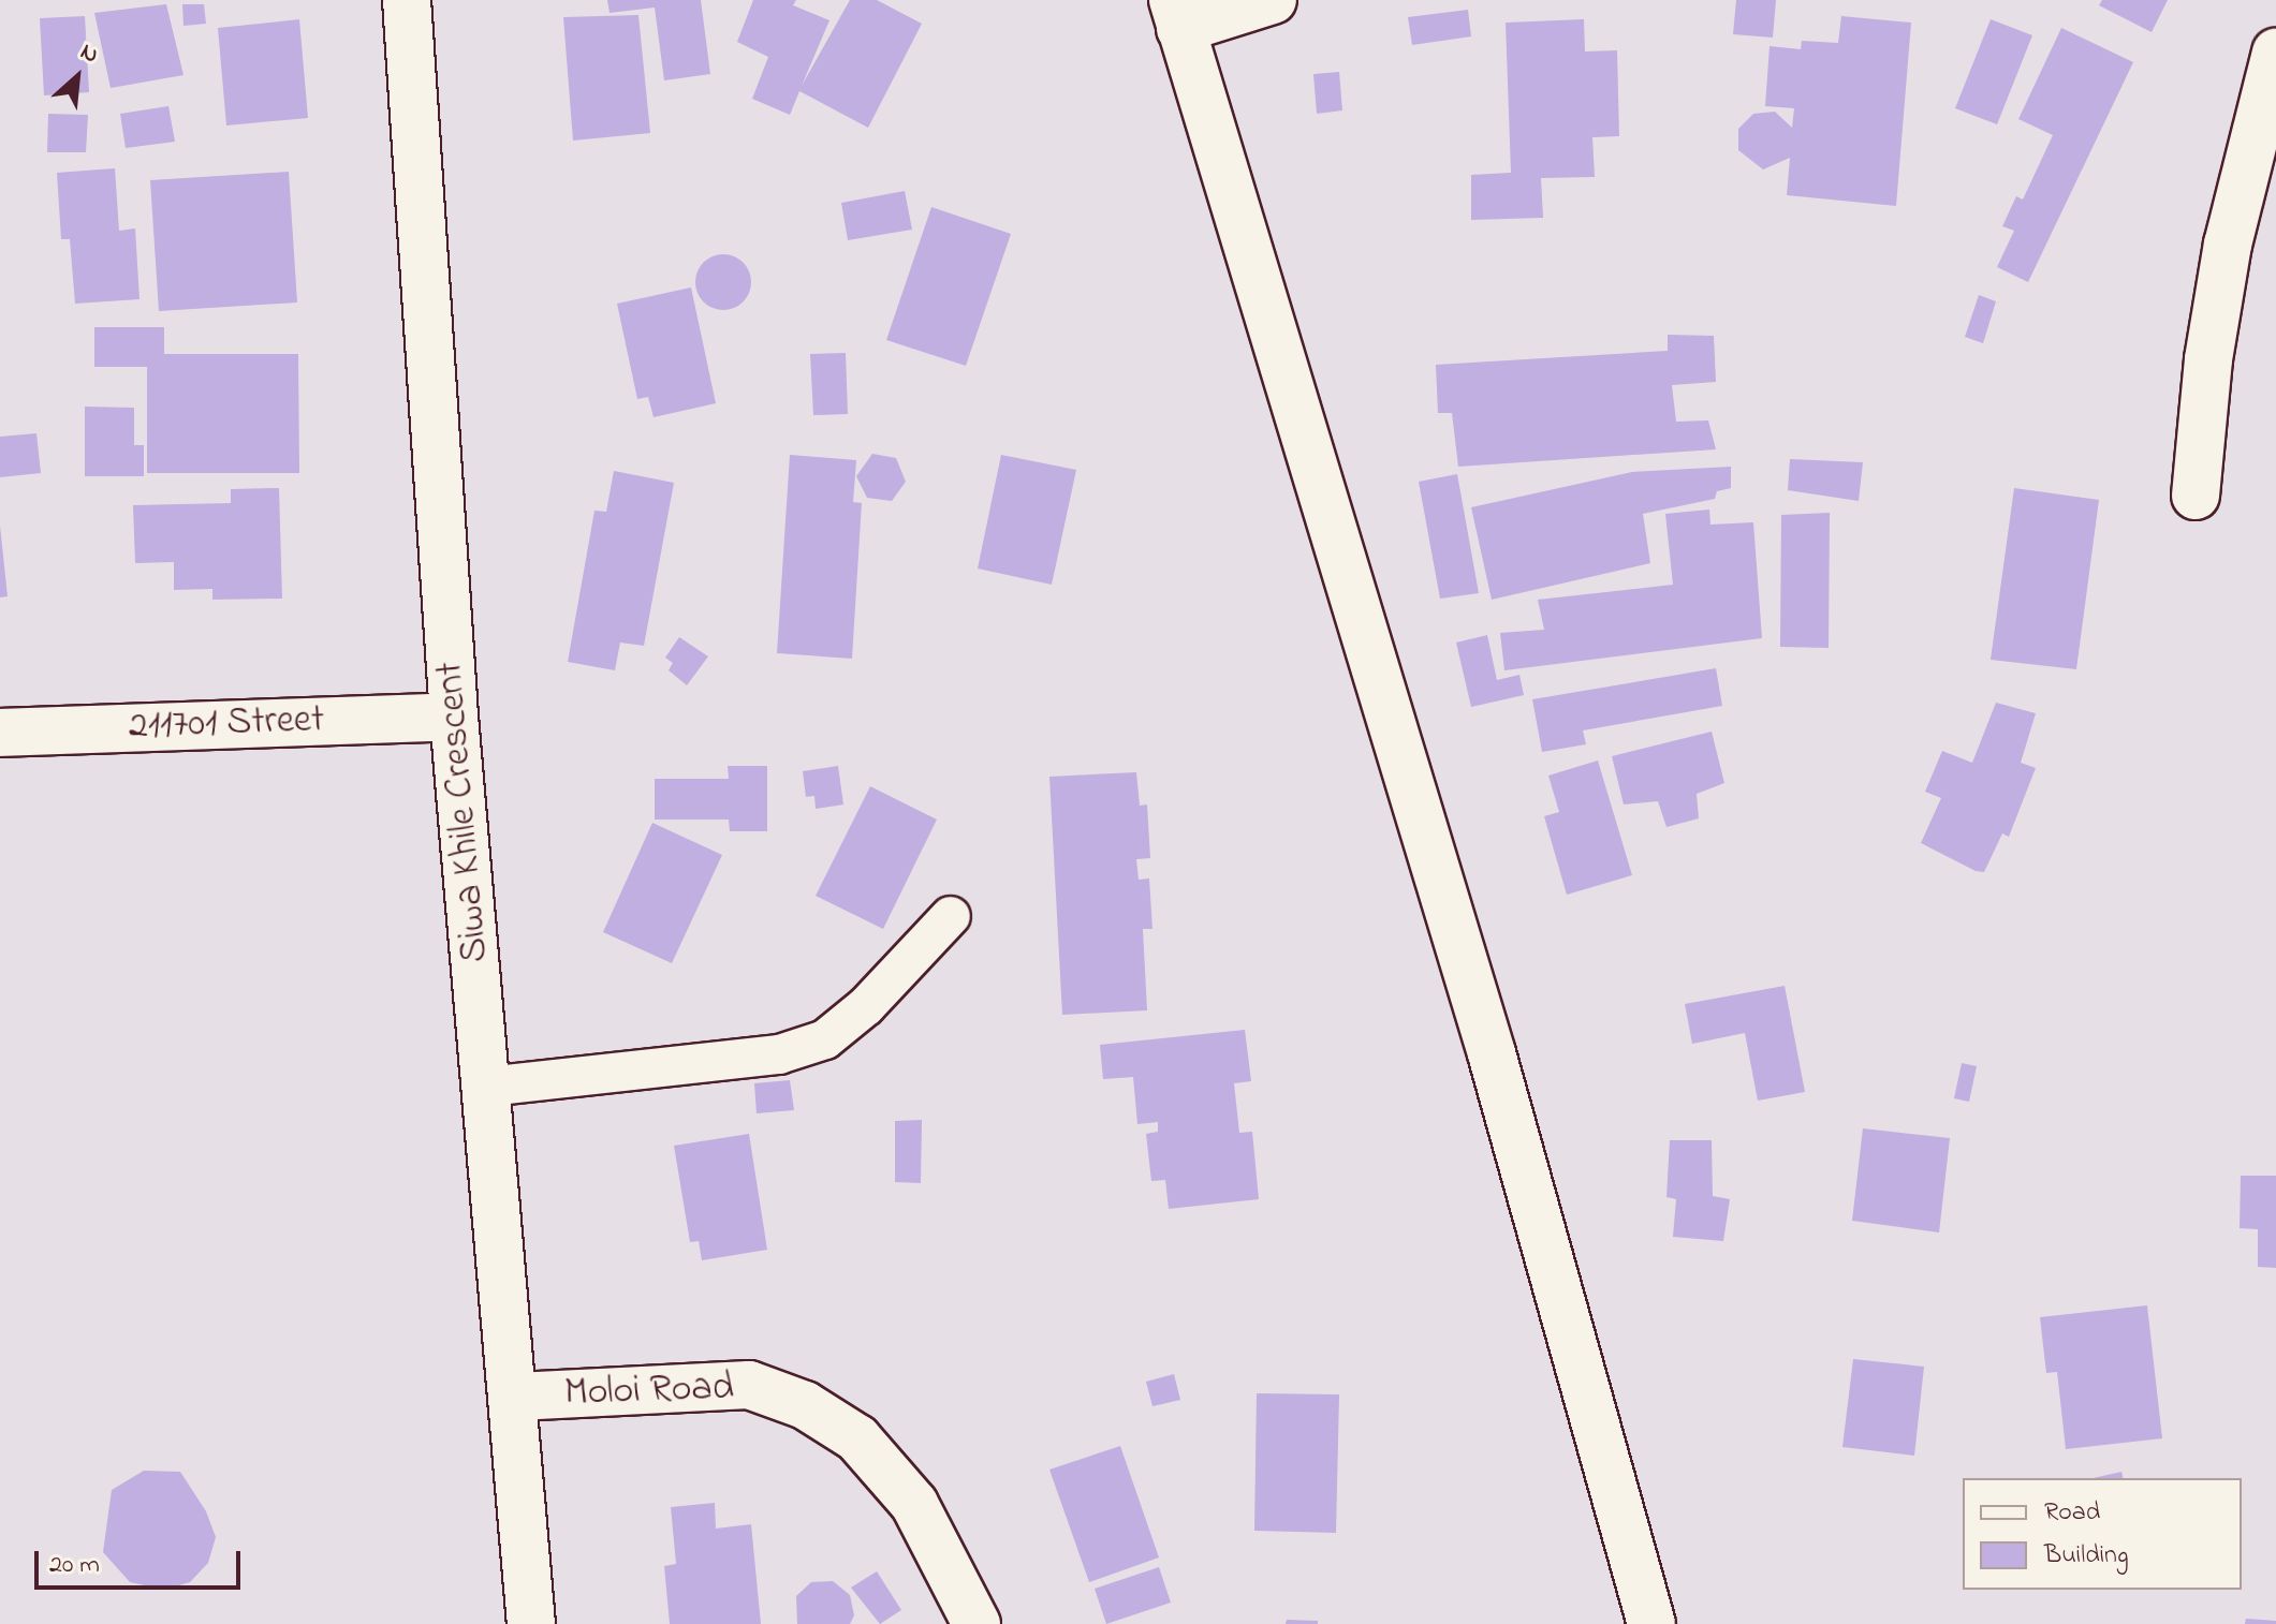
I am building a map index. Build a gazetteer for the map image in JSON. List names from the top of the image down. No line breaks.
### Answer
{"streets":{"street":["211701 Street","Siwa Khile Crescent","Moloi Road"]},"crossings":[["211701 Street","Siwa Khile Crescent"],["Siwa Khile Crescent","Moloi Road"]],"legend":["Road","Building"],"scale_bar":"20 m","north":"top right"}
